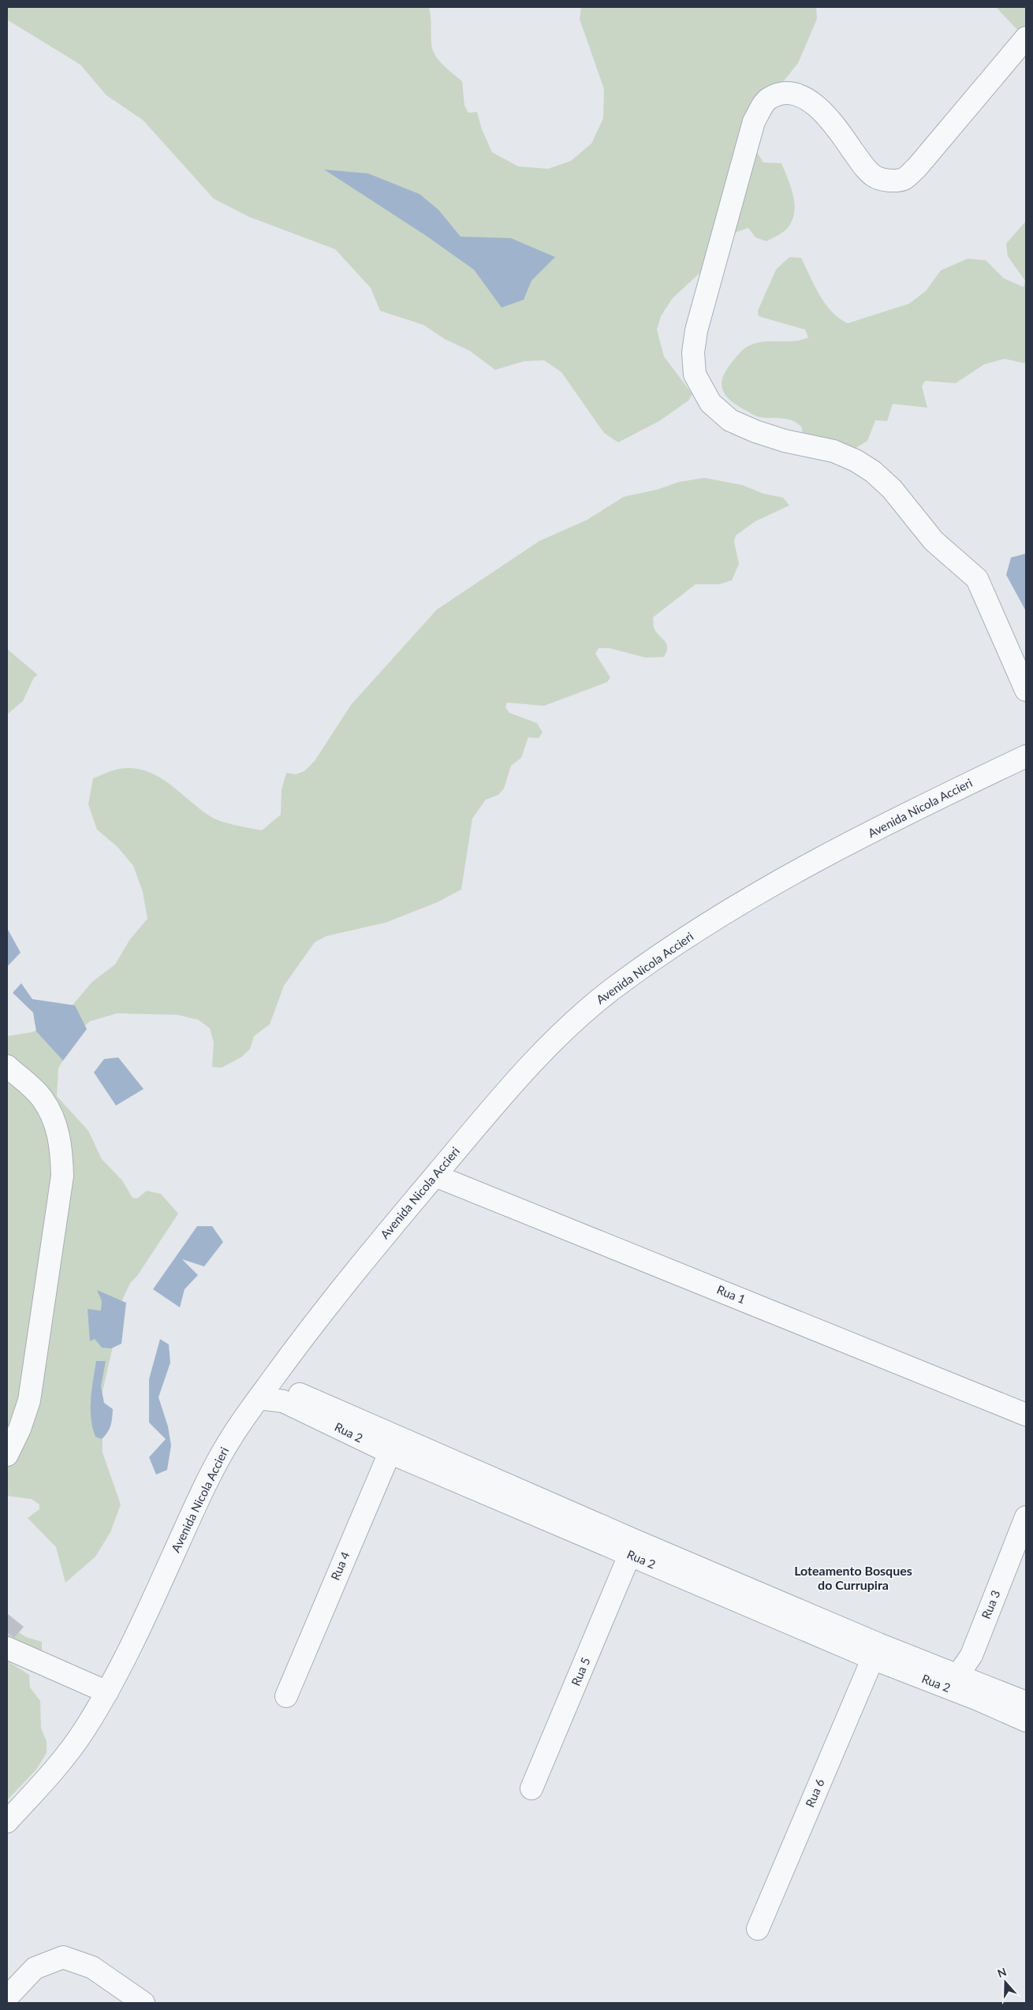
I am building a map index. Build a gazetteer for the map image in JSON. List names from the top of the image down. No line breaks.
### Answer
{"streets":{"street":["Avenida Nicola Accieri","Rua 1","Rua 2","Rua 4","Rua 3","Rua 5","Rua 6"]},"crossings":[["Avenida Nicola Accieri","Rua 1"],["Avenida Nicola Accieri","Rua 2"],["Rua 2","Rua 4"],["Rua 2","Rua 3"],["Rua 2","Rua 5"],["Rua 2","Rua 6"]],"districts":["Loteamento Bosques do Currupira"],"north":"top"}
